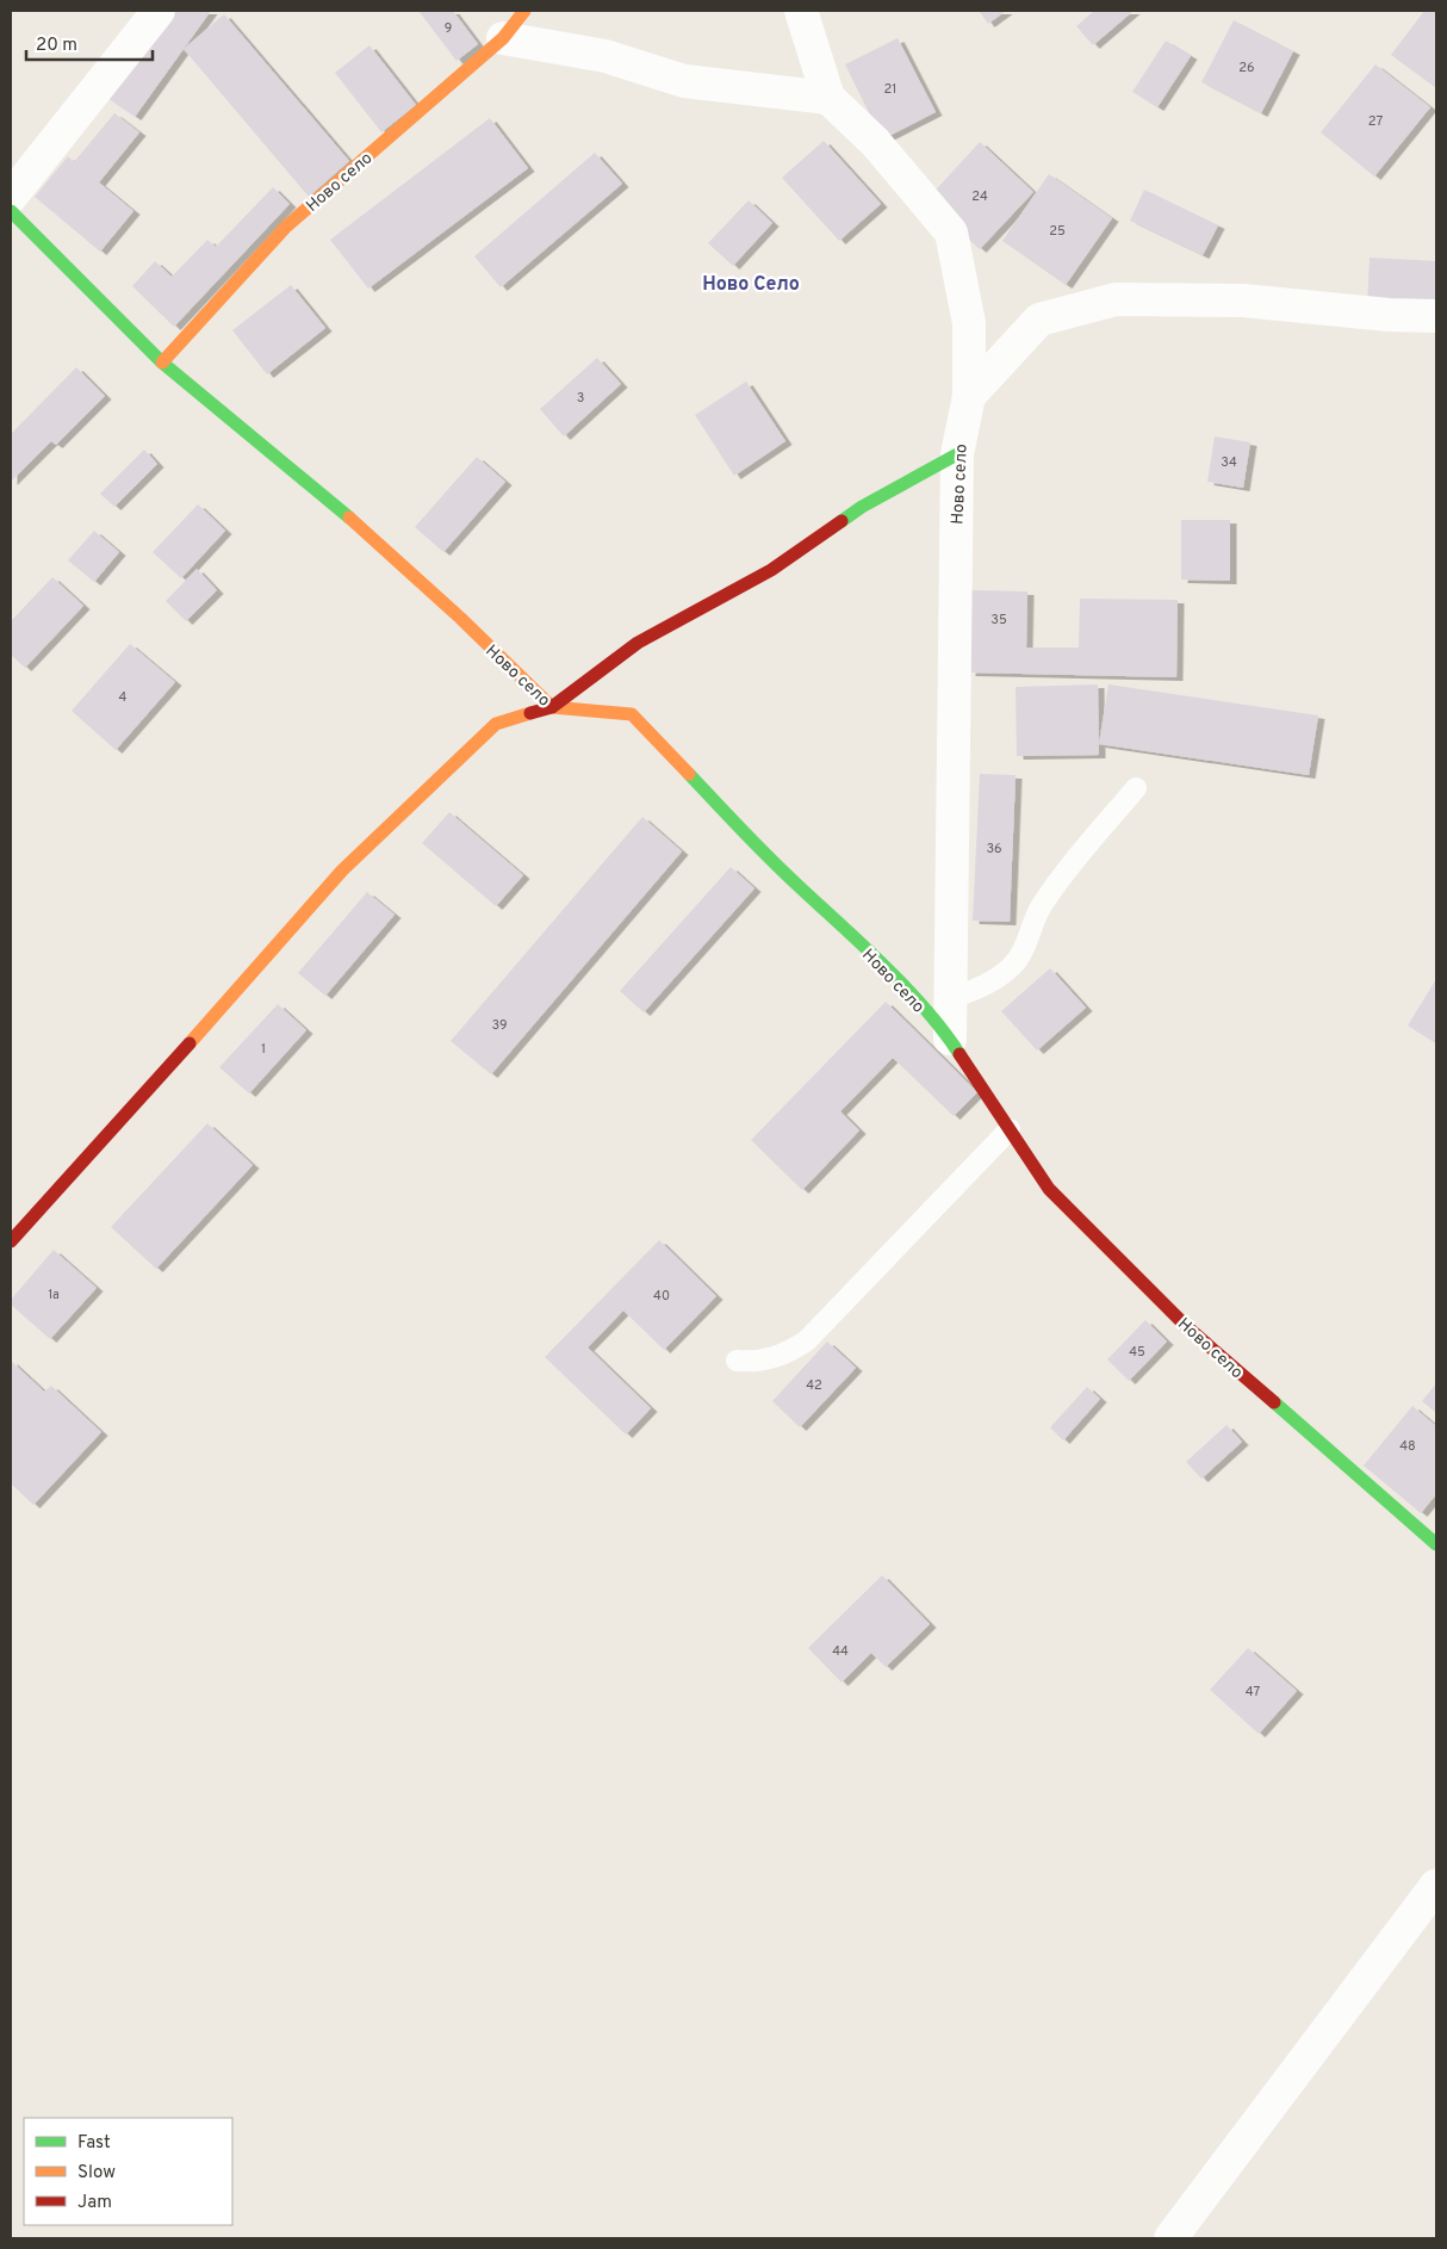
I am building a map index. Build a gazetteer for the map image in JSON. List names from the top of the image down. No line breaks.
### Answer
{"streets":{"street":["Ново село"]},"districts":["Ново Село"],"house_numbers":["9","26","21","27","24","25","3","34","35","4","36","39","1","1a","40","45","42","48","44","47"],"legend":["Fast","Slow","Jam"],"scale_bar":"20 m"}
